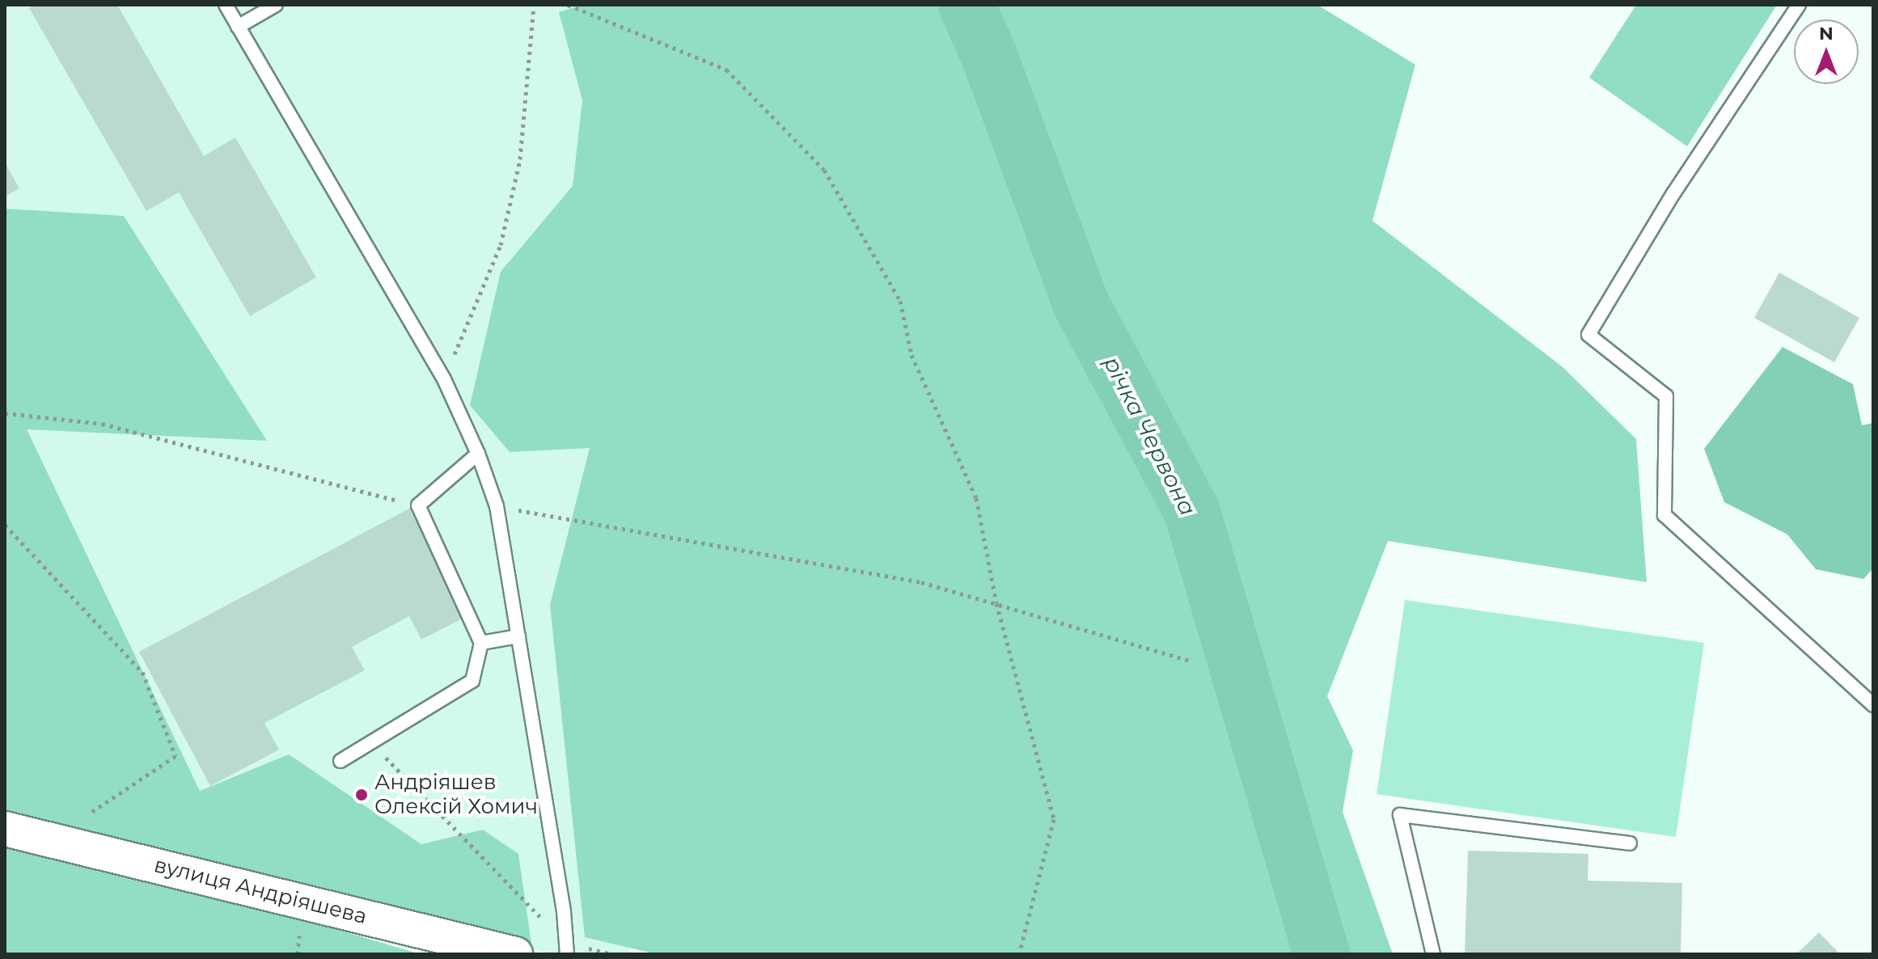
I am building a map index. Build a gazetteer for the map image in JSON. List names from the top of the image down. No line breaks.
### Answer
{"streets":{"street":["вулиця Андріяшева"]},"water":["річка Червона"],"places":["Андріяшев Олексій Хомич"],"north":"top"}
